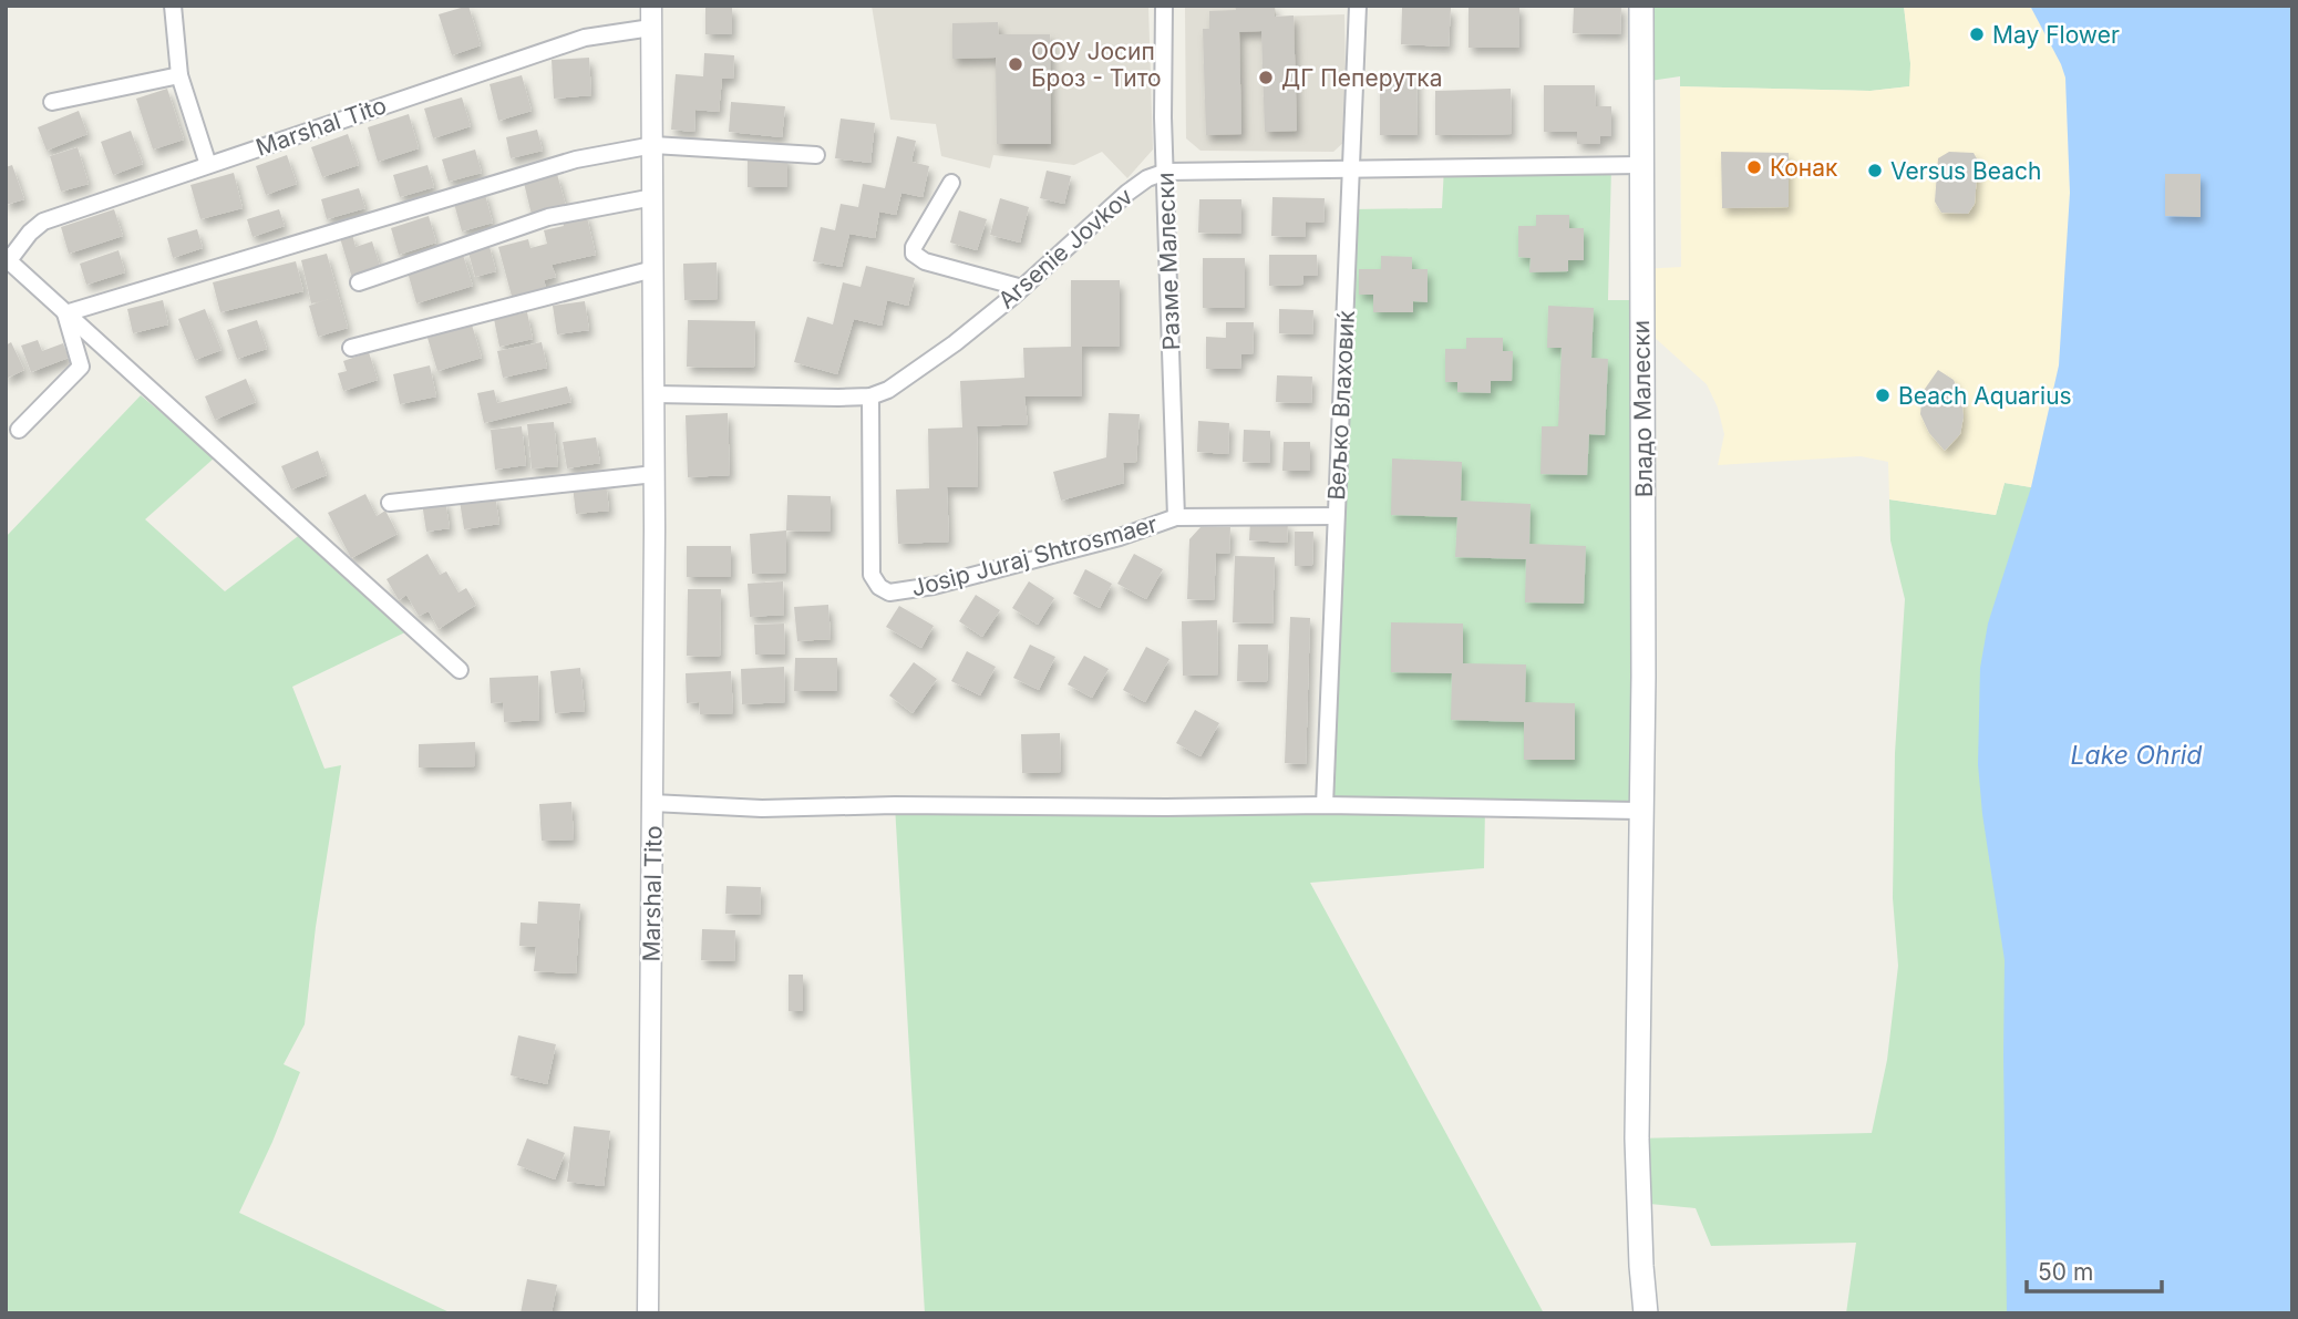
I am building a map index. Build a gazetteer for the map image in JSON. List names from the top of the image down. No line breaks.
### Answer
{"streets":{"main road":["Владо Малески"],"street":["Marshal Tito","Arsenie Jovkov","Разме Малески","Вељко Влаховиќ","Josip Juraj Shtrosmaer"]},"crossings":[["Marshal Tito","Arsenie Jovkov"],["Arsenie Jovkov","Разме Малески"],["Arsenie Jovkov","Вељко Влаховиќ"],["Arsenie Jovkov","Владо Малески"],["Arsenie Jovkov","Josip Juraj Shtrosmaer"],["Разме Малески","Josip Juraj Shtrosmaer"],["Вељко Влаховиќ","Josip Juraj Shtrosmaer"]],"water":["Lake Ohrid"],"places":["May Flower","ООУ Јосип Броз - Тито","ДГ Пеперутка","Конак","Versus Beach","Beach Aquarius"],"scale_bar":"50 m"}
